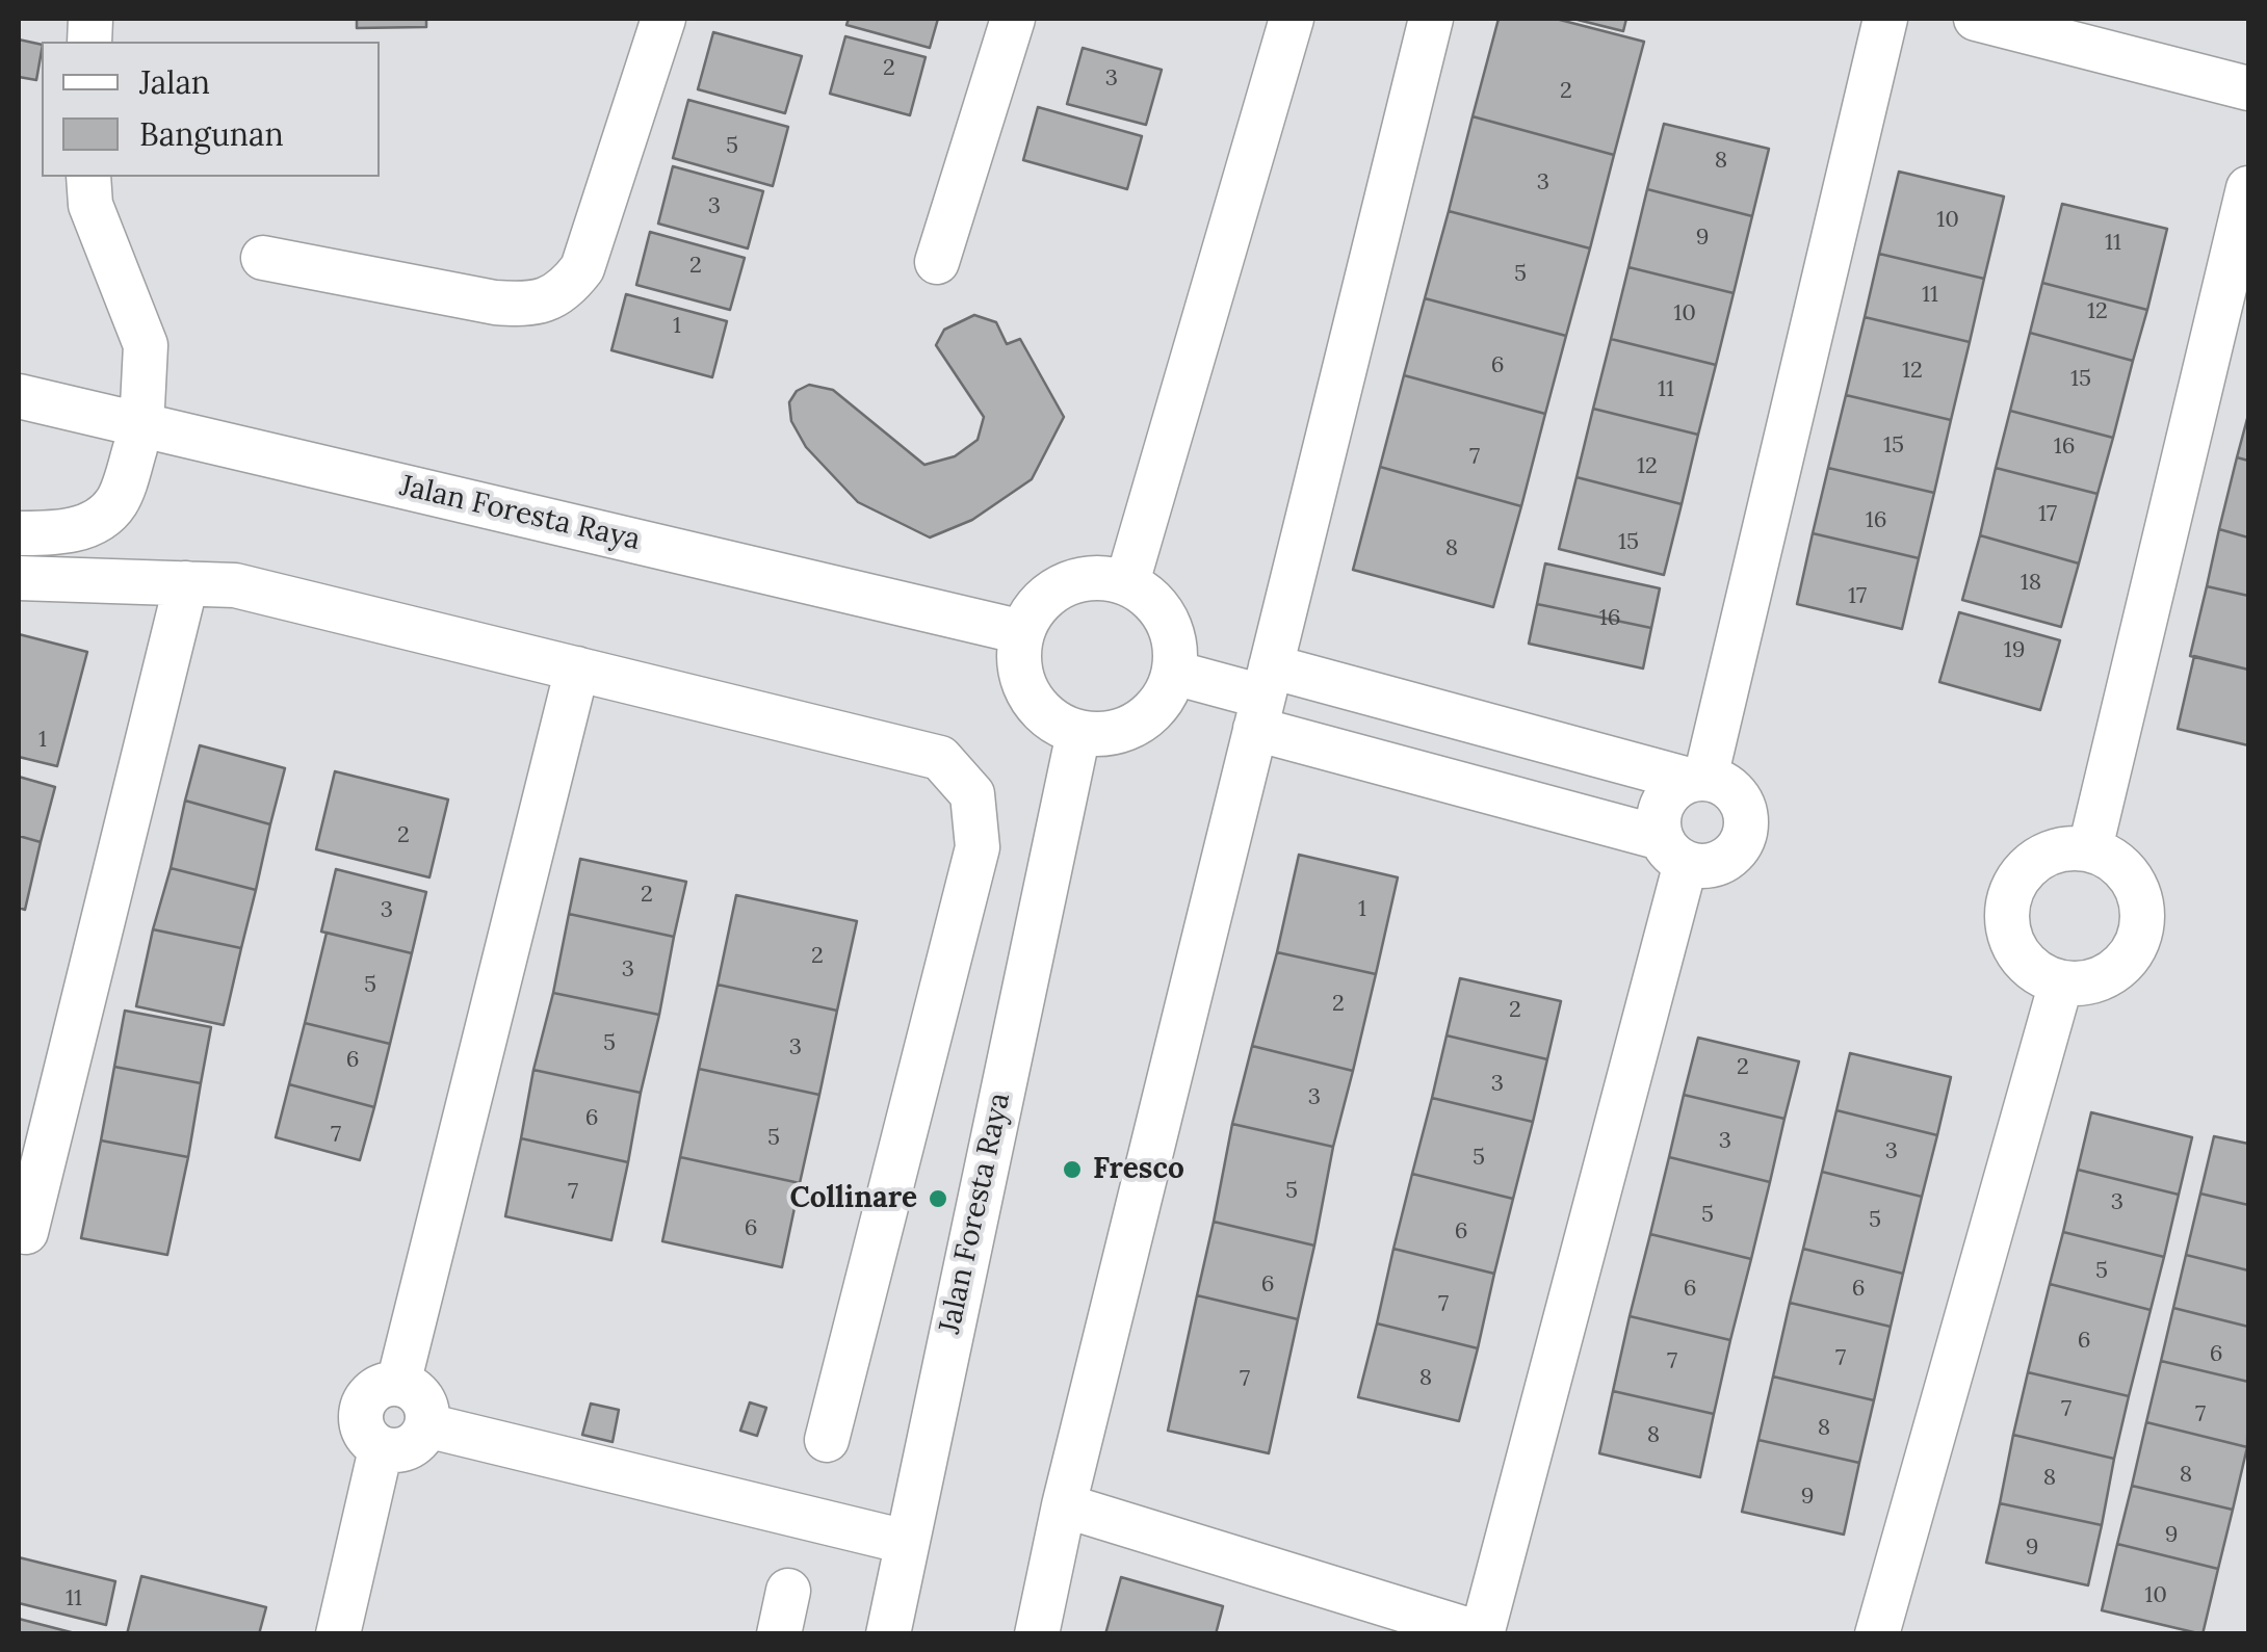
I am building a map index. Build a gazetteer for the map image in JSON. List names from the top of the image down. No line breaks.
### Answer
{"streets":{"street":["Jalan Foresta Raya"]},"places":["Fresco","Collinare"],"house_numbers":["2","3","2","5","8","3","3","10","9","11","2","5","11","12","10","1","6","12","15","11","15","16","7","12","17","16","15","8","18","17","16","19","1","2","2","1","3","2","3","5","2","2","5","3","6","2","3","3","6","7","5","3","3","5","5","7","3","5","5","6","6","5","6","6","6","7","6","6","7","7","8","7","7","7","8","8","8","8","9","9","9","10","11"],"legend":["Jalan","Bangunan"]}
